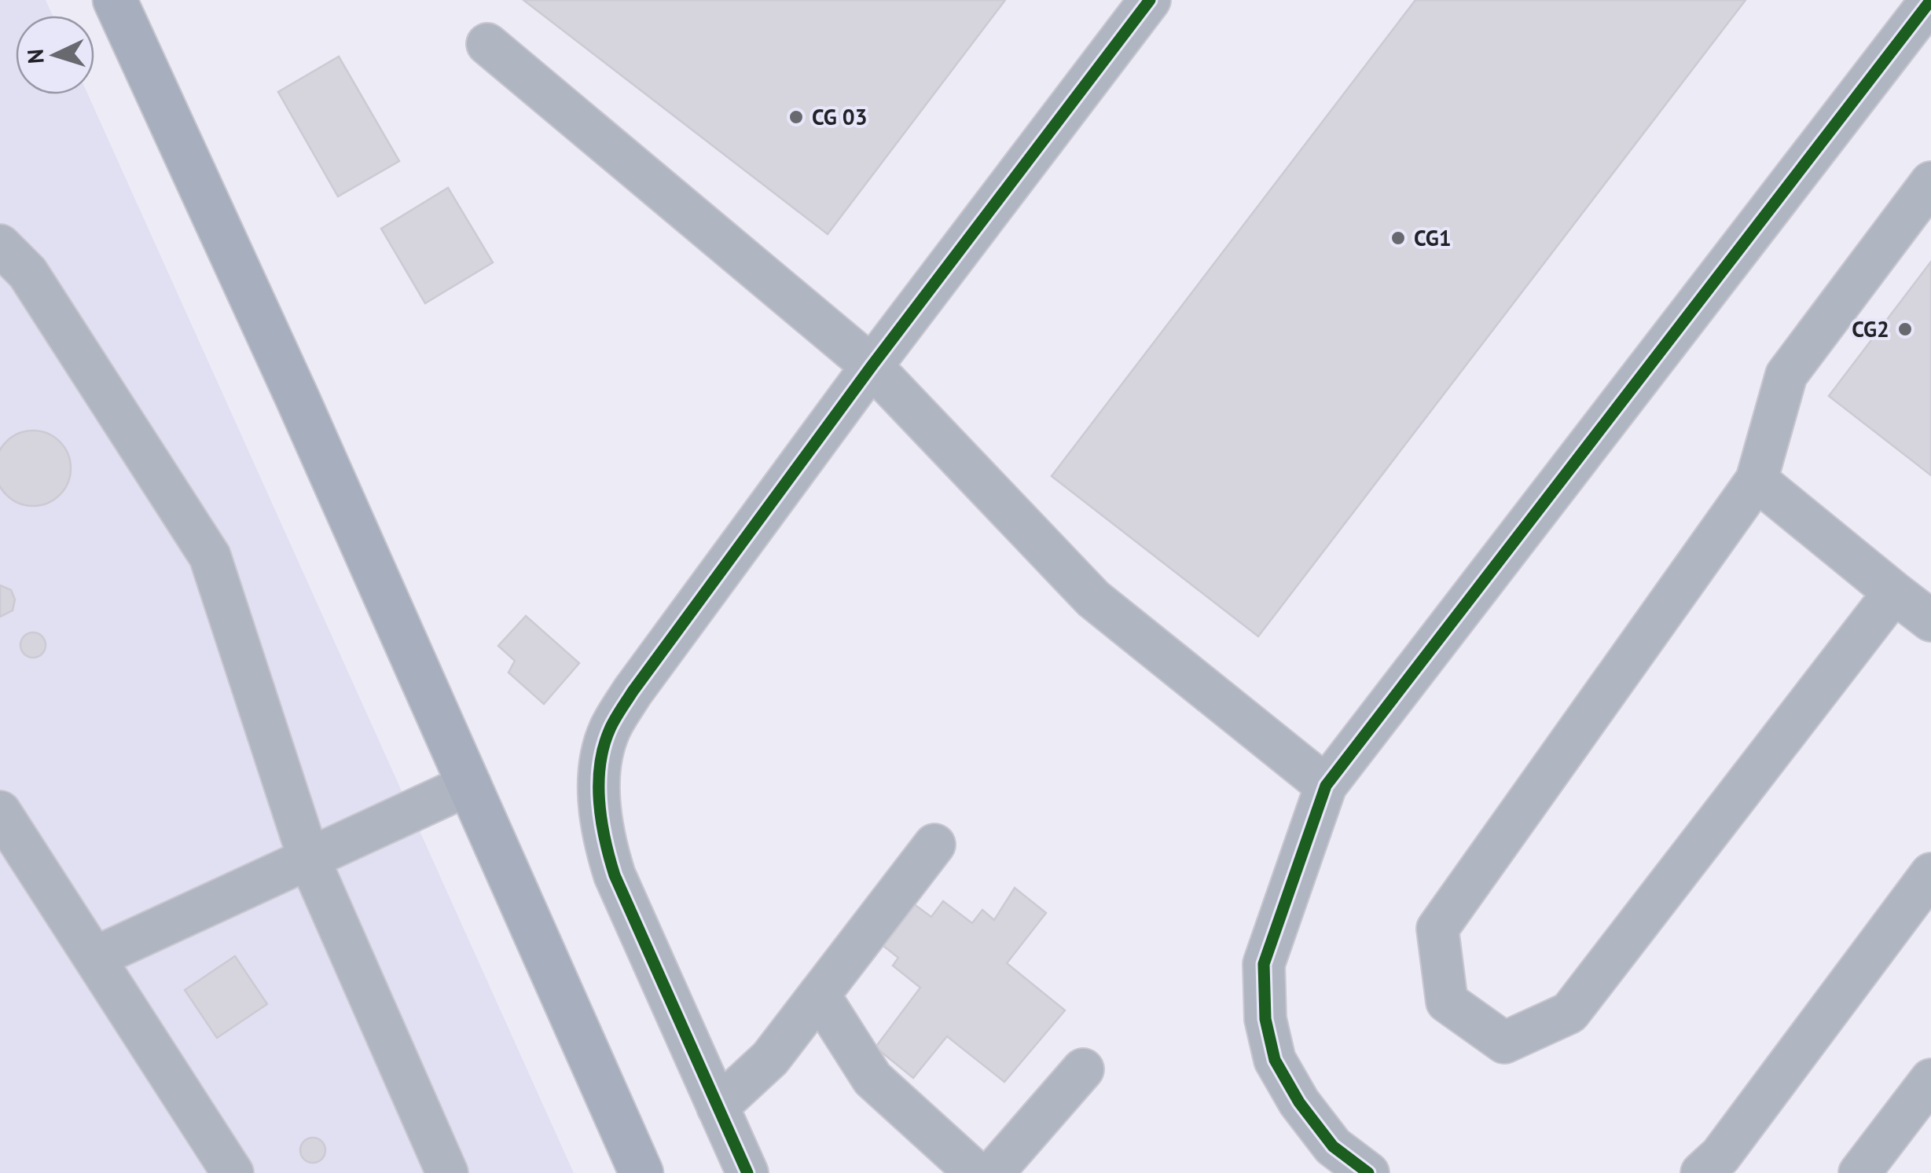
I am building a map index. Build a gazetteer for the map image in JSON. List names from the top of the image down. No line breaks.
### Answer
{"places":["CG 03","CG1","CG2"],"north":"left"}
